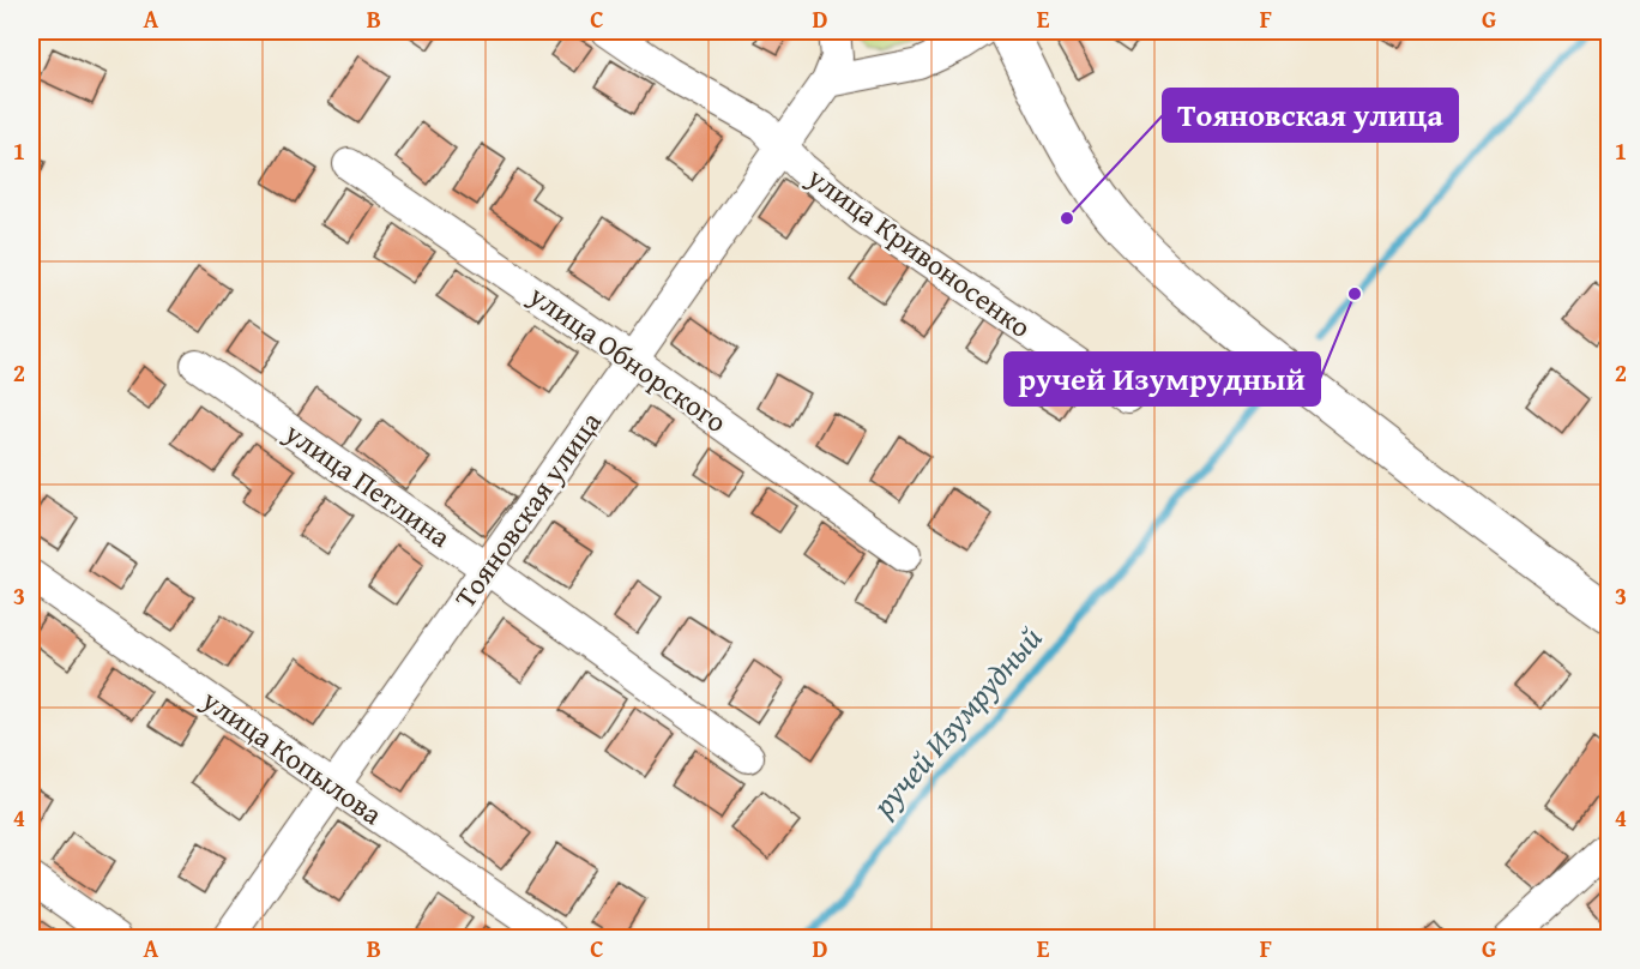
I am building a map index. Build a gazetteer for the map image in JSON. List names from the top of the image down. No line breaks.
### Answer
{"streets":{"street":["улица Кривоносенко","улица Обнорского","улица Петлина","Тояновская улица","улица Копылова"]},"crossings":[["улица Кривоносенко","Тояновская улица"],["улица Обнорского","Тояновская улица"],["улица Петлина","Тояновская улица"],["Тояновская улица","улица Копылова"]],"water":["ручей Изумрудный"],"places":["Тояновская улица","ручей Изумрудный"],"grid":{"columns":["A","B","C","D","E","F","G"],"rows":["1","2","3","4"]}}
